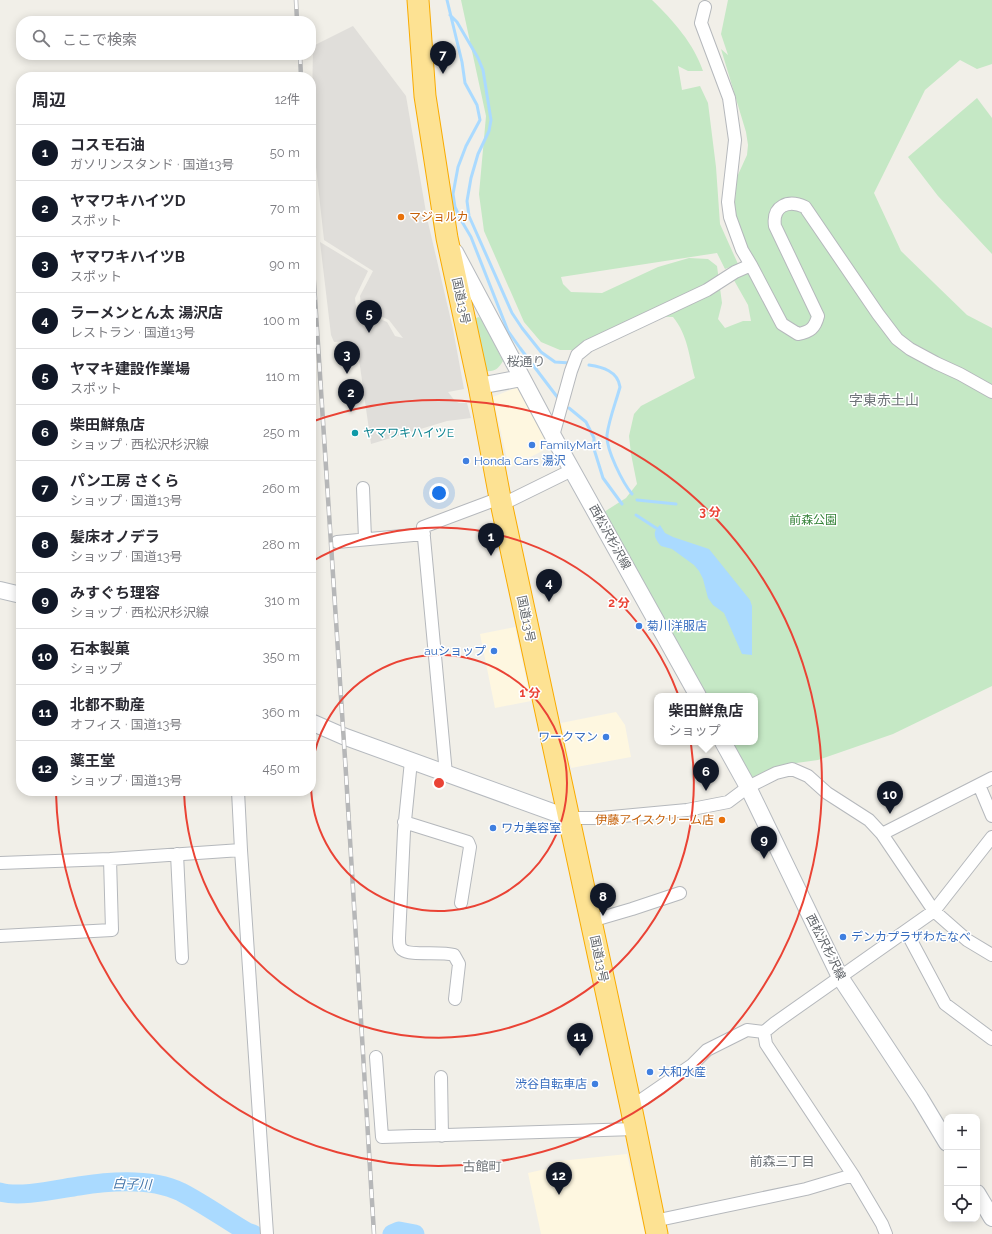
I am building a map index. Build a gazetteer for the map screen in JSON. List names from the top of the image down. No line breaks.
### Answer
{"streets":{"highway":["国道13号"],"main road":["西松沢杉沢線"]},"crossings":[["国道13号","西松沢杉沢線"]],"districts":["桜通り","字東赤土山","前森三丁目","古館町"],"water":["白子川"],"parks":["前森公園"],"places":["マジョルカ","ヤマワキハイツE","FamilyMart","Honda Cars 湯沢","菊川洋服店","auショップ","ワークマン","伊藤アイスクリーム店","ワカ美容室","デンカプラザわたなべ","大和水産","渋谷自転車店"],"page":{"search":"ここで検索","pins":["7","5","3","2","1","4","6","10","9","8","11","12"],"heading":["周辺","12件"],"list":[{"mark":"1","name":"コスモ石油","note":"ガソリンスタンド · 国道13号","value":"50 m"},{"mark":"2","name":"ヤマワキハイツD","note":"スポット","value":"70 m"},{"mark":"3","name":"ヤマワキハイツB","note":"スポット","value":"90 m"},{"mark":"4","name":"ラーメンとん太 湯沢店","note":"レストラン · 国道13号","value":"100 m"},{"mark":"5","name":"ヤマキ建設作業場","note":"スポット","value":"110 m"},{"mark":"6","name":"柴田鮮魚店","note":"ショップ · 西松沢杉沢線","value":"250 m"},{"mark":"7","name":"パン工房 さくら","note":"ショップ · 国道13号","value":"260 m"},{"mark":"8","name":"髪床オノデラ","note":"ショップ · 国道13号","value":"280 m"},{"mark":"9","name":"みすぐち理容","note":"ショップ · 西松沢杉沢線","value":"310 m"},{"mark":"10","name":"石本製菓","note":"ショップ","value":"350 m"},{"mark":"11","name":"北都不動産","note":"オフィス · 国道13号","value":"360 m"},{"mark":"12","name":"薬王堂","note":"ショップ · 国道13号","value":"450 m"}],"popup":["柴田鮮魚店","ショップ"],"map_buttons":["+","−"]},"rings":["3 分","2 分","1 分"]}
